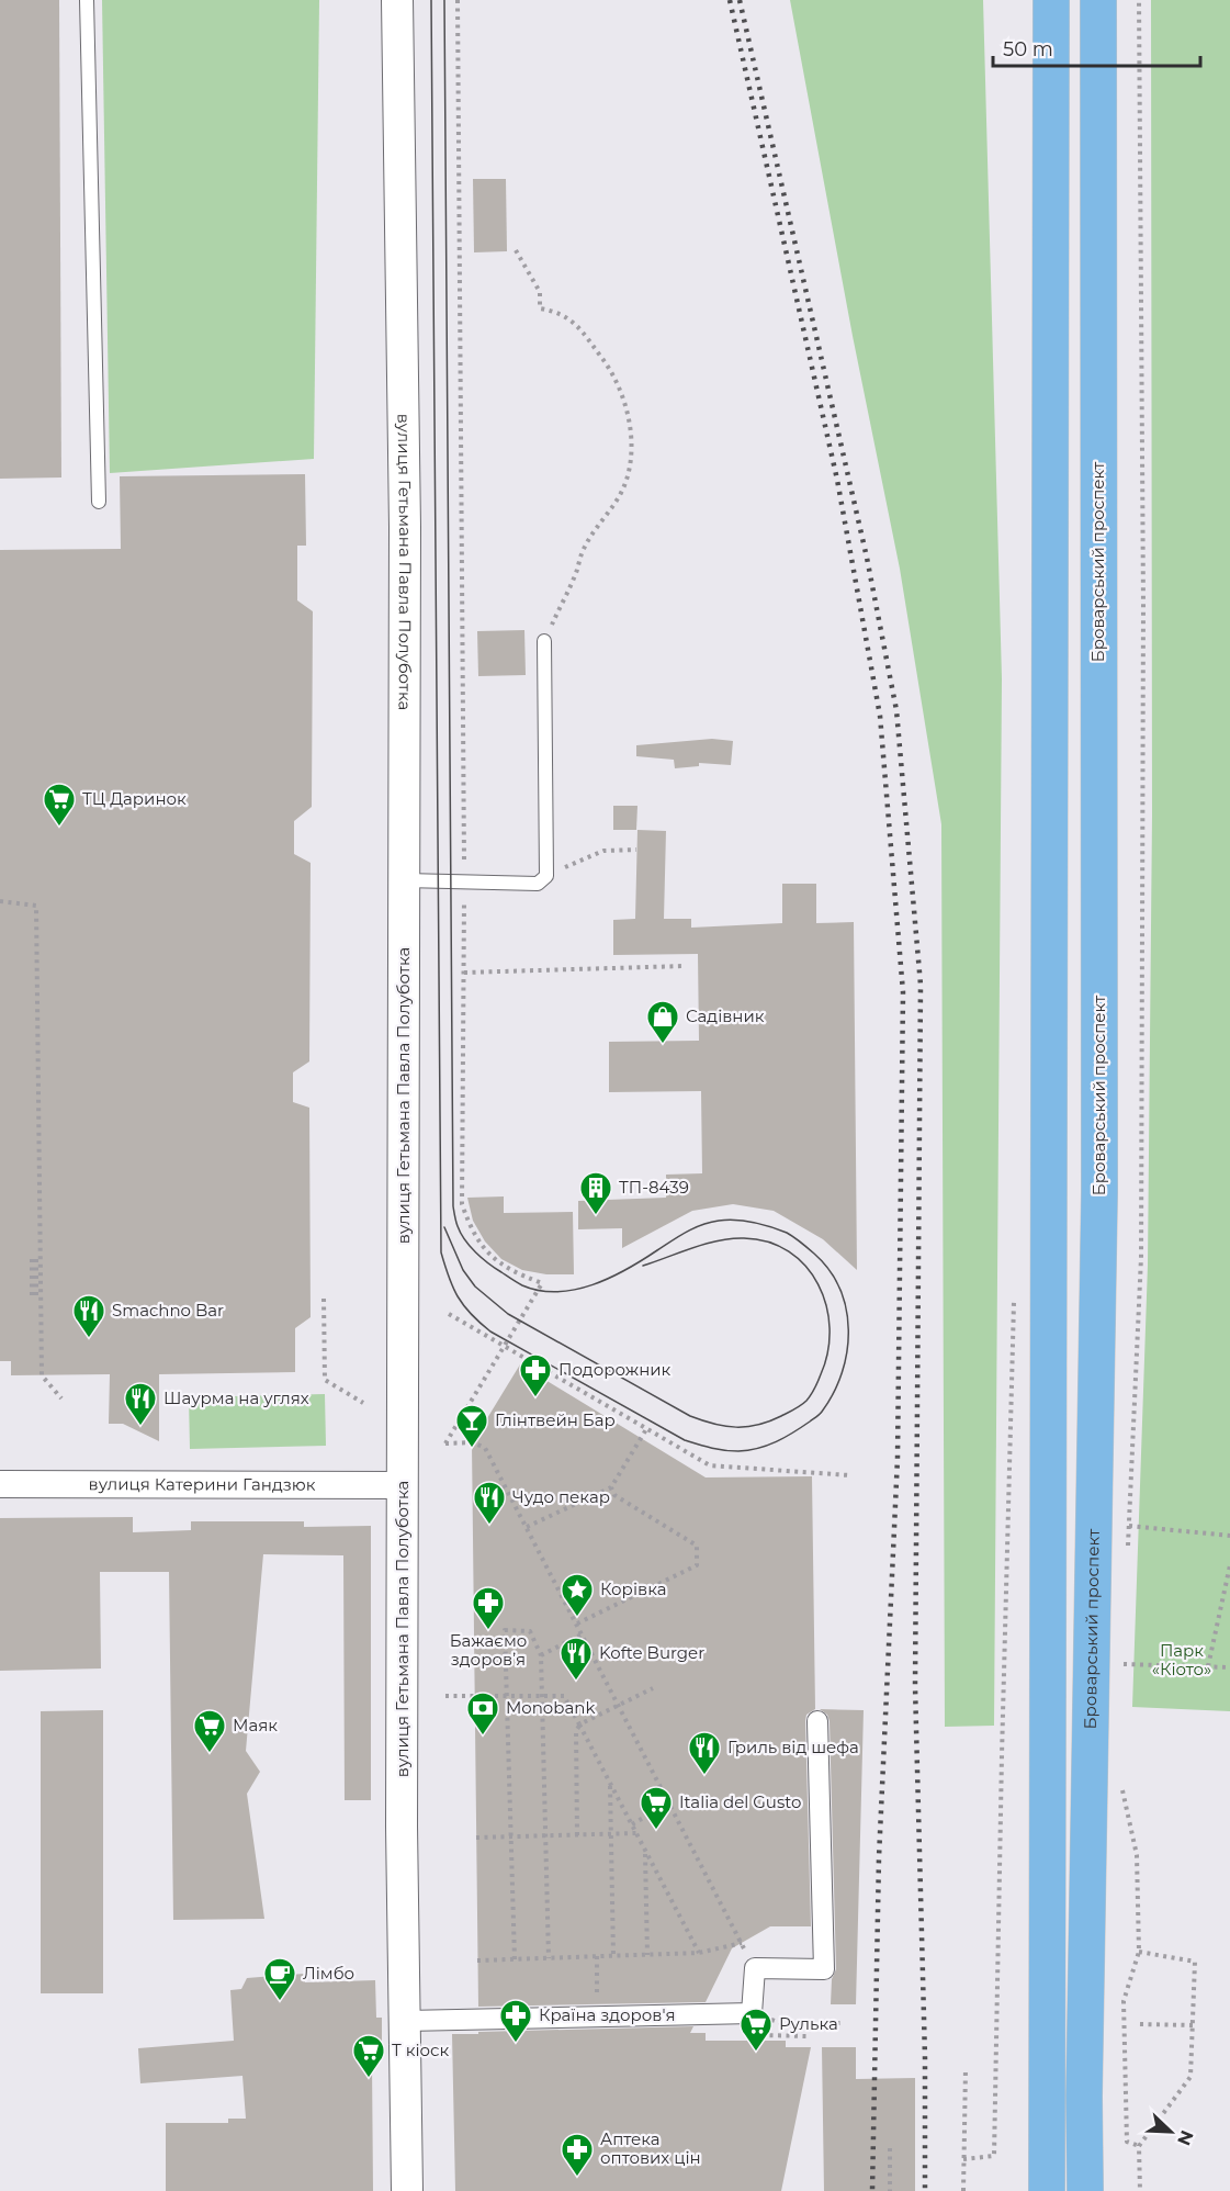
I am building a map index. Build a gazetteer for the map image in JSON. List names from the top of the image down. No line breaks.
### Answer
{"streets":{"highway":["Броварський проспект"],"street":["вулиця Гетьмана Павла Полуботка","вулиця Катерини Гандзюк"]},"crossings":[["вулиця Гетьмана Павла Полуботка","вулиця Катерини Гандзюк"]],"parks":["Парк «Кіото»"],"places":{"supermarket":["ТЦ Даринок","Маяк","Italia del Gusto","Рулька","Т кіоск"],"shop":["Садівник"],"building":["ТП-8439"],"restaurant":["Smachno Bar","Шаурма на углях","Чудо пекар","Kofte Burger","Гриль від шефа"],"pharmacy":["Подорожник","Бажаємо здоровʼя","Країна здоров'я","Аптека оптових цін"],"bar":["Глінтвейн Бар"],"place":["Корівка"],"bank":["Monobank"],"cafe":["Лімбо"]},"scale_bar":"50 m","north":"bottom right"}
